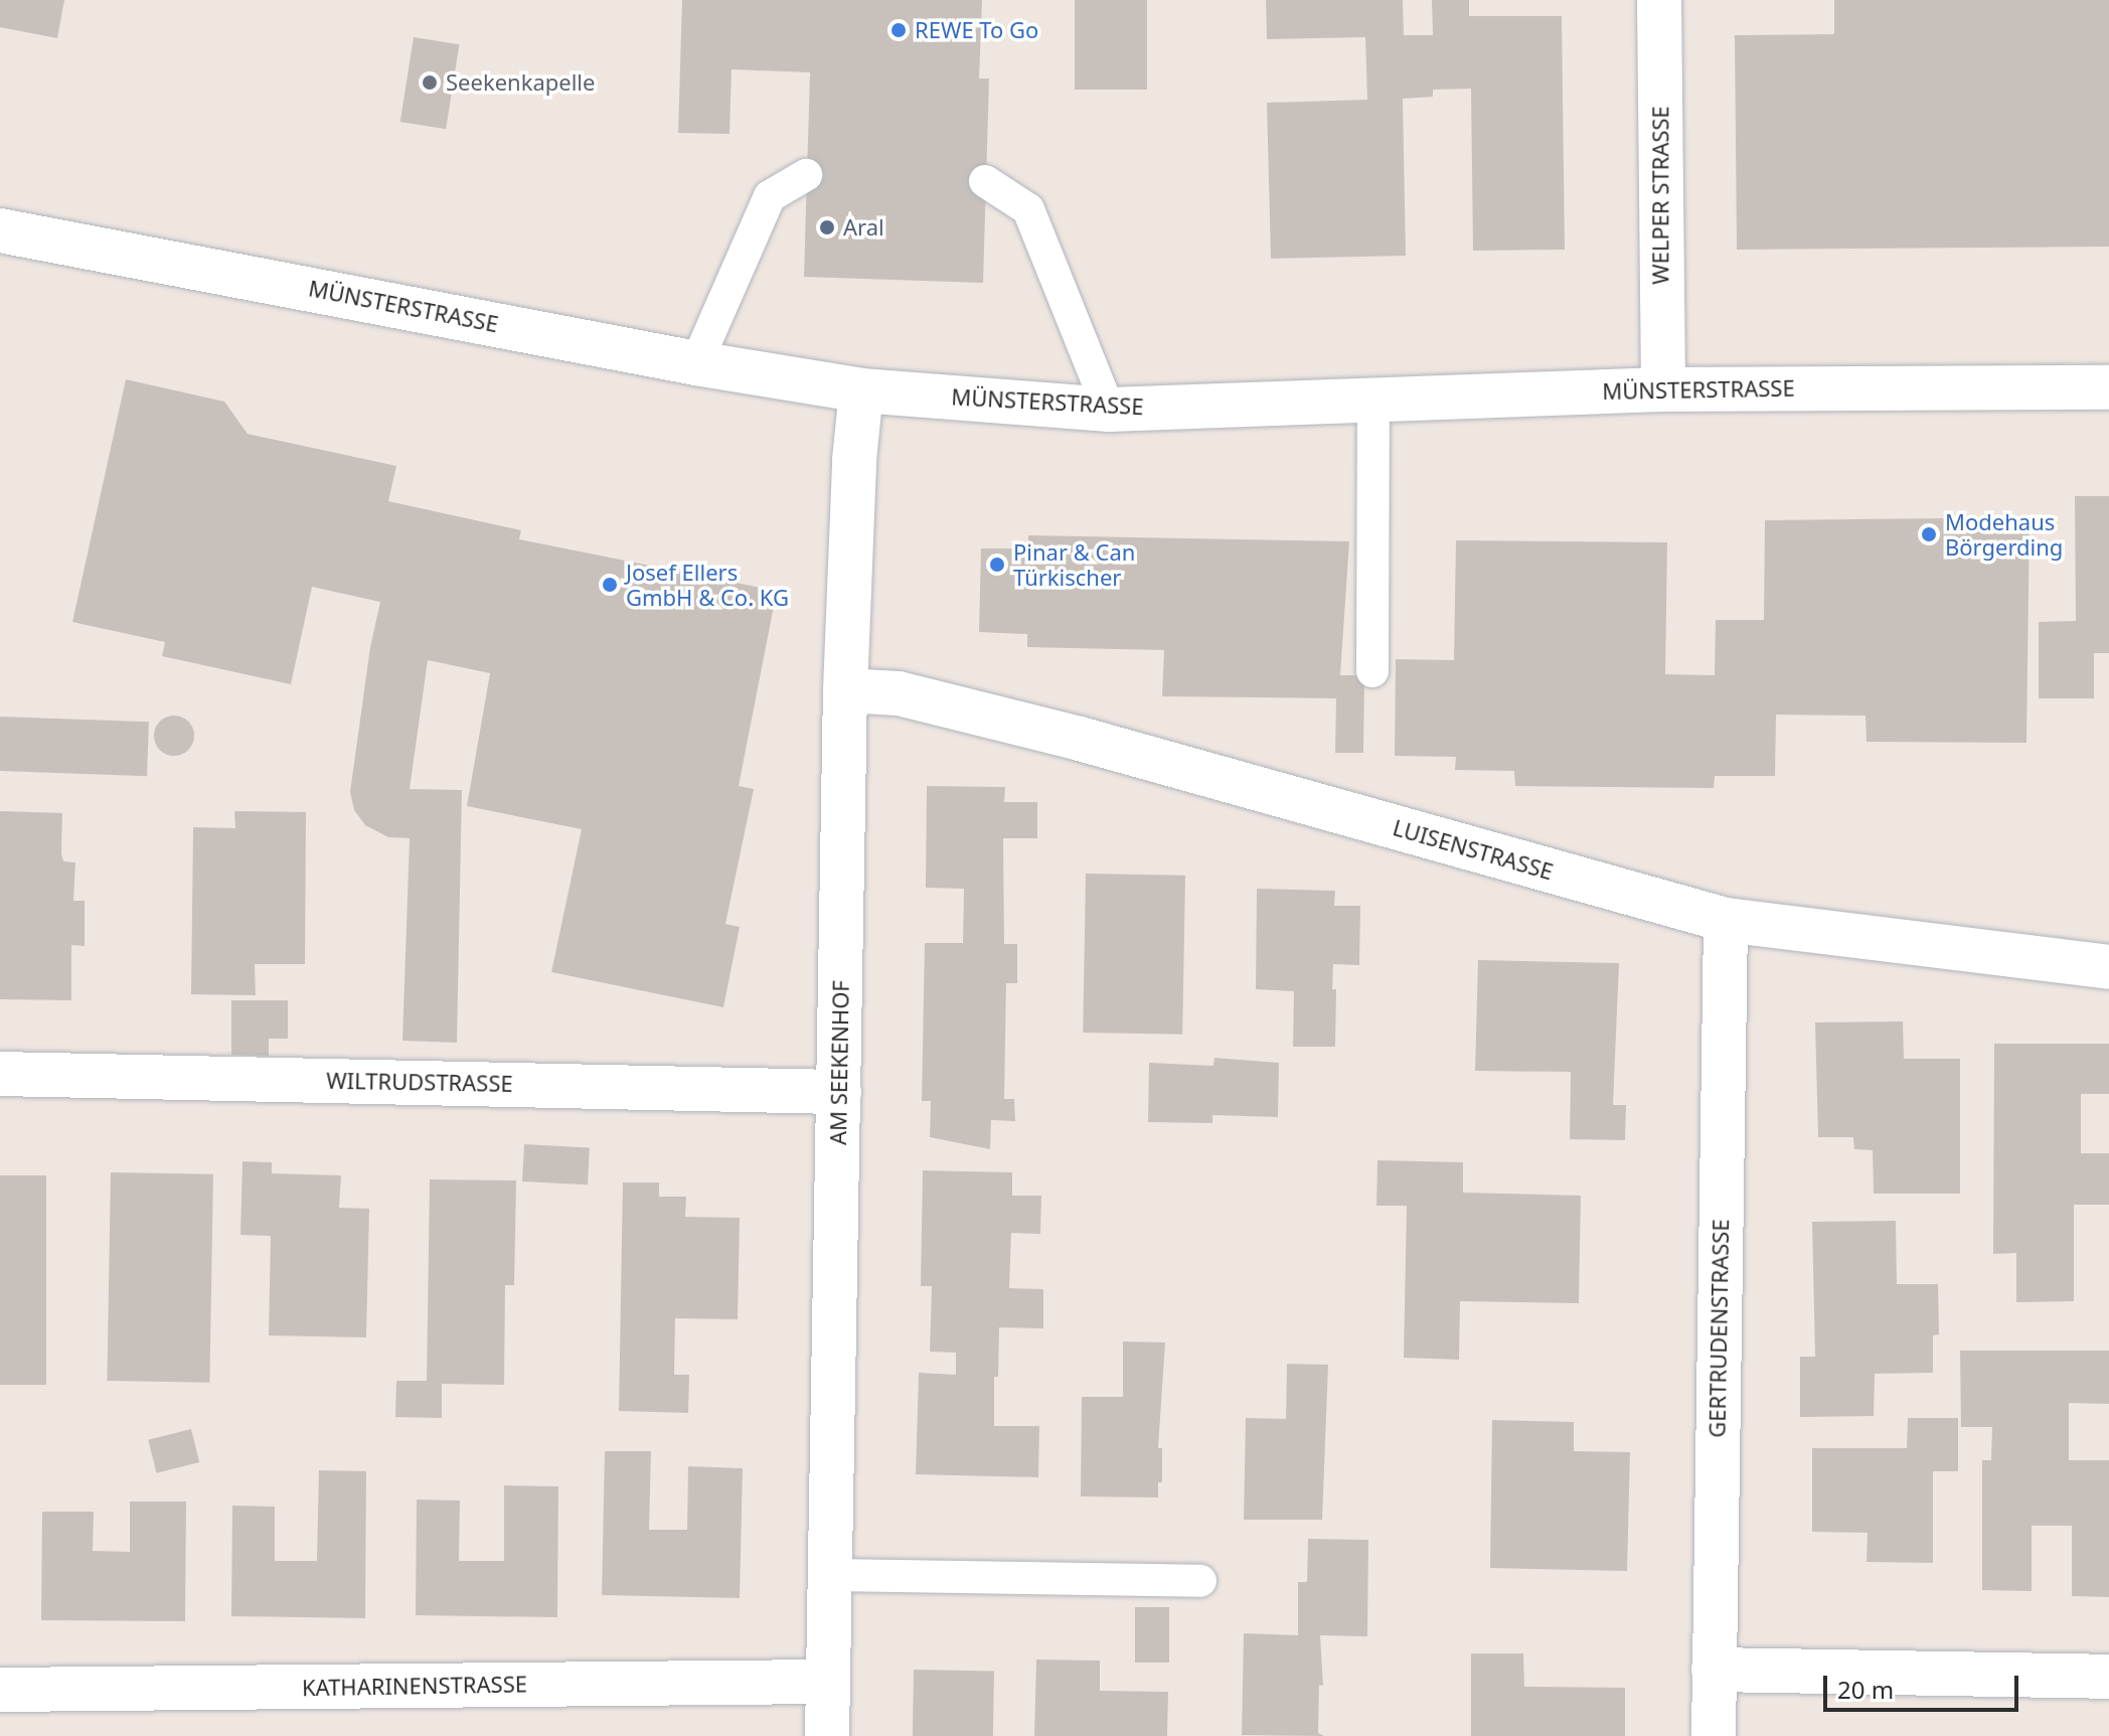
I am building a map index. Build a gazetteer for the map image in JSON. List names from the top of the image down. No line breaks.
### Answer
{"streets":{"street":["WELPER STRASSE","MÜNSTERSTRASSE","LUISENSTRASSE","AM SEEKENHOF","WILTRUDSTRASSE","GERTRUDENSTRASSE","KATHARINENSTRASSE"]},"crossings":[["WELPER STRASSE","MÜNSTERSTRASSE"],["MÜNSTERSTRASSE","AM SEEKENHOF"],["LUISENSTRASSE","AM SEEKENHOF"],["LUISENSTRASSE","GERTRUDENSTRASSE"],["AM SEEKENHOF","WILTRUDSTRASSE"],["AM SEEKENHOF","KATHARINENSTRASSE"]],"places":["REWE To Go","Seekenkapelle","Aral","Modehaus Börgerding","Pinar & Can Türkischer","Josef Ellers GmbH & Co. KG"],"scale_bar":"20 m"}
